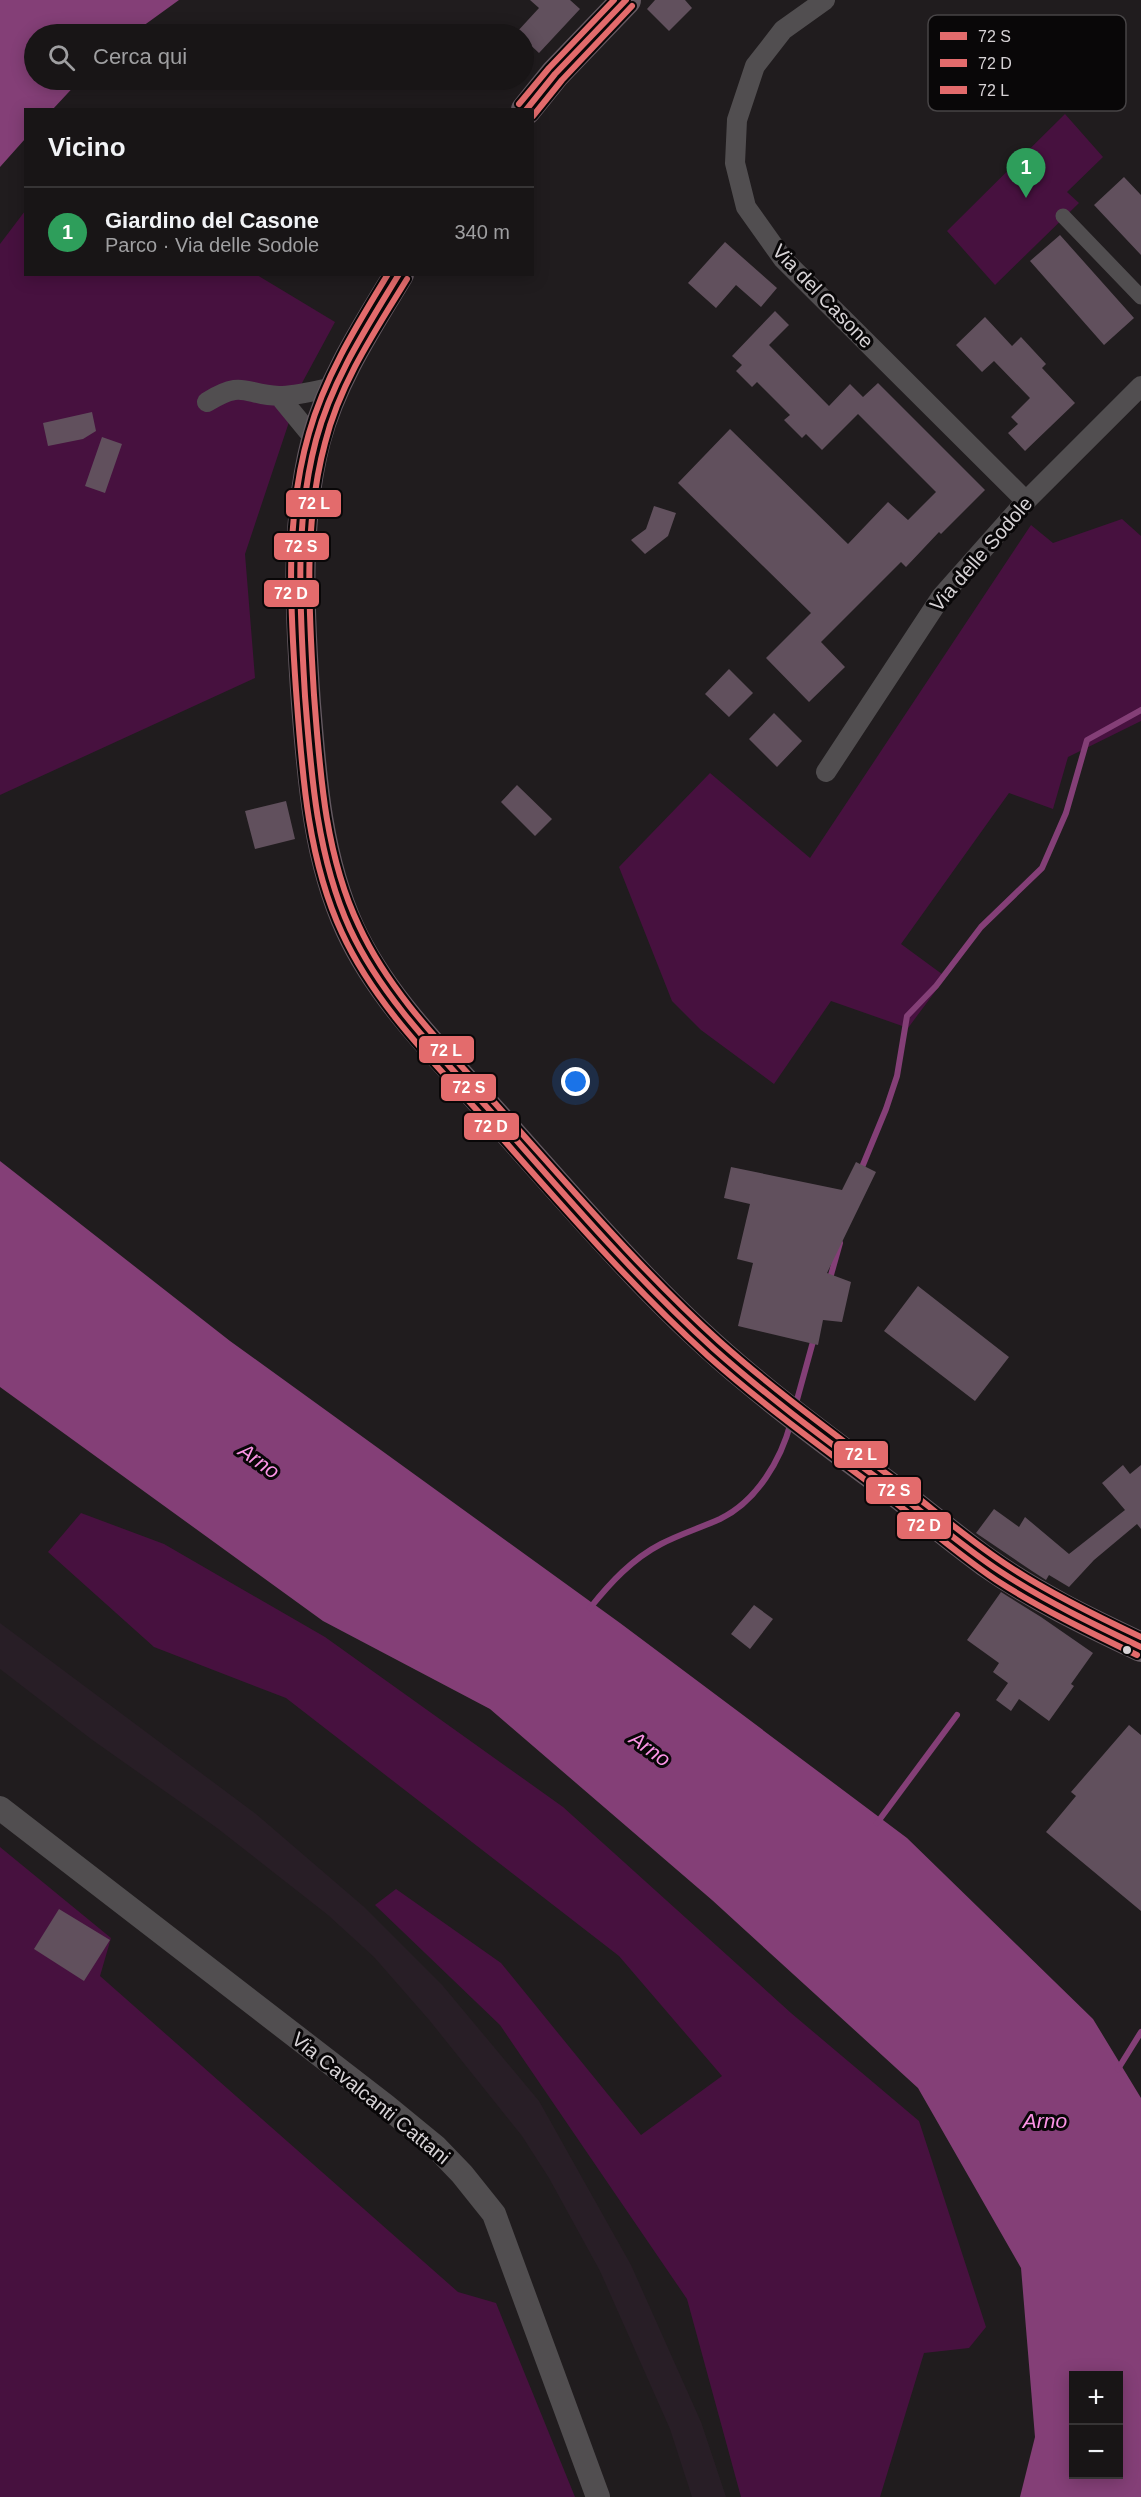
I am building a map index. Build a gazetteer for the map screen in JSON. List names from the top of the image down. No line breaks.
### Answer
{"streets":{"street":["Via del Casone","Via delle Sodole","Via Cavalcanti Cattani"]},"crossings":[["Via del Casone","Via delle Sodole"]],"water":["Arno"],"legend":["72 S","72 D","72 L"],"page":{"search":"Cerca qui","heading":"Vicino","pins":"1","list":[{"mark":"1","name":"Giardino del Casone","note":"Parco · Via delle Sodole","value":"340 m"}],"map_buttons":["+","−"]}}
